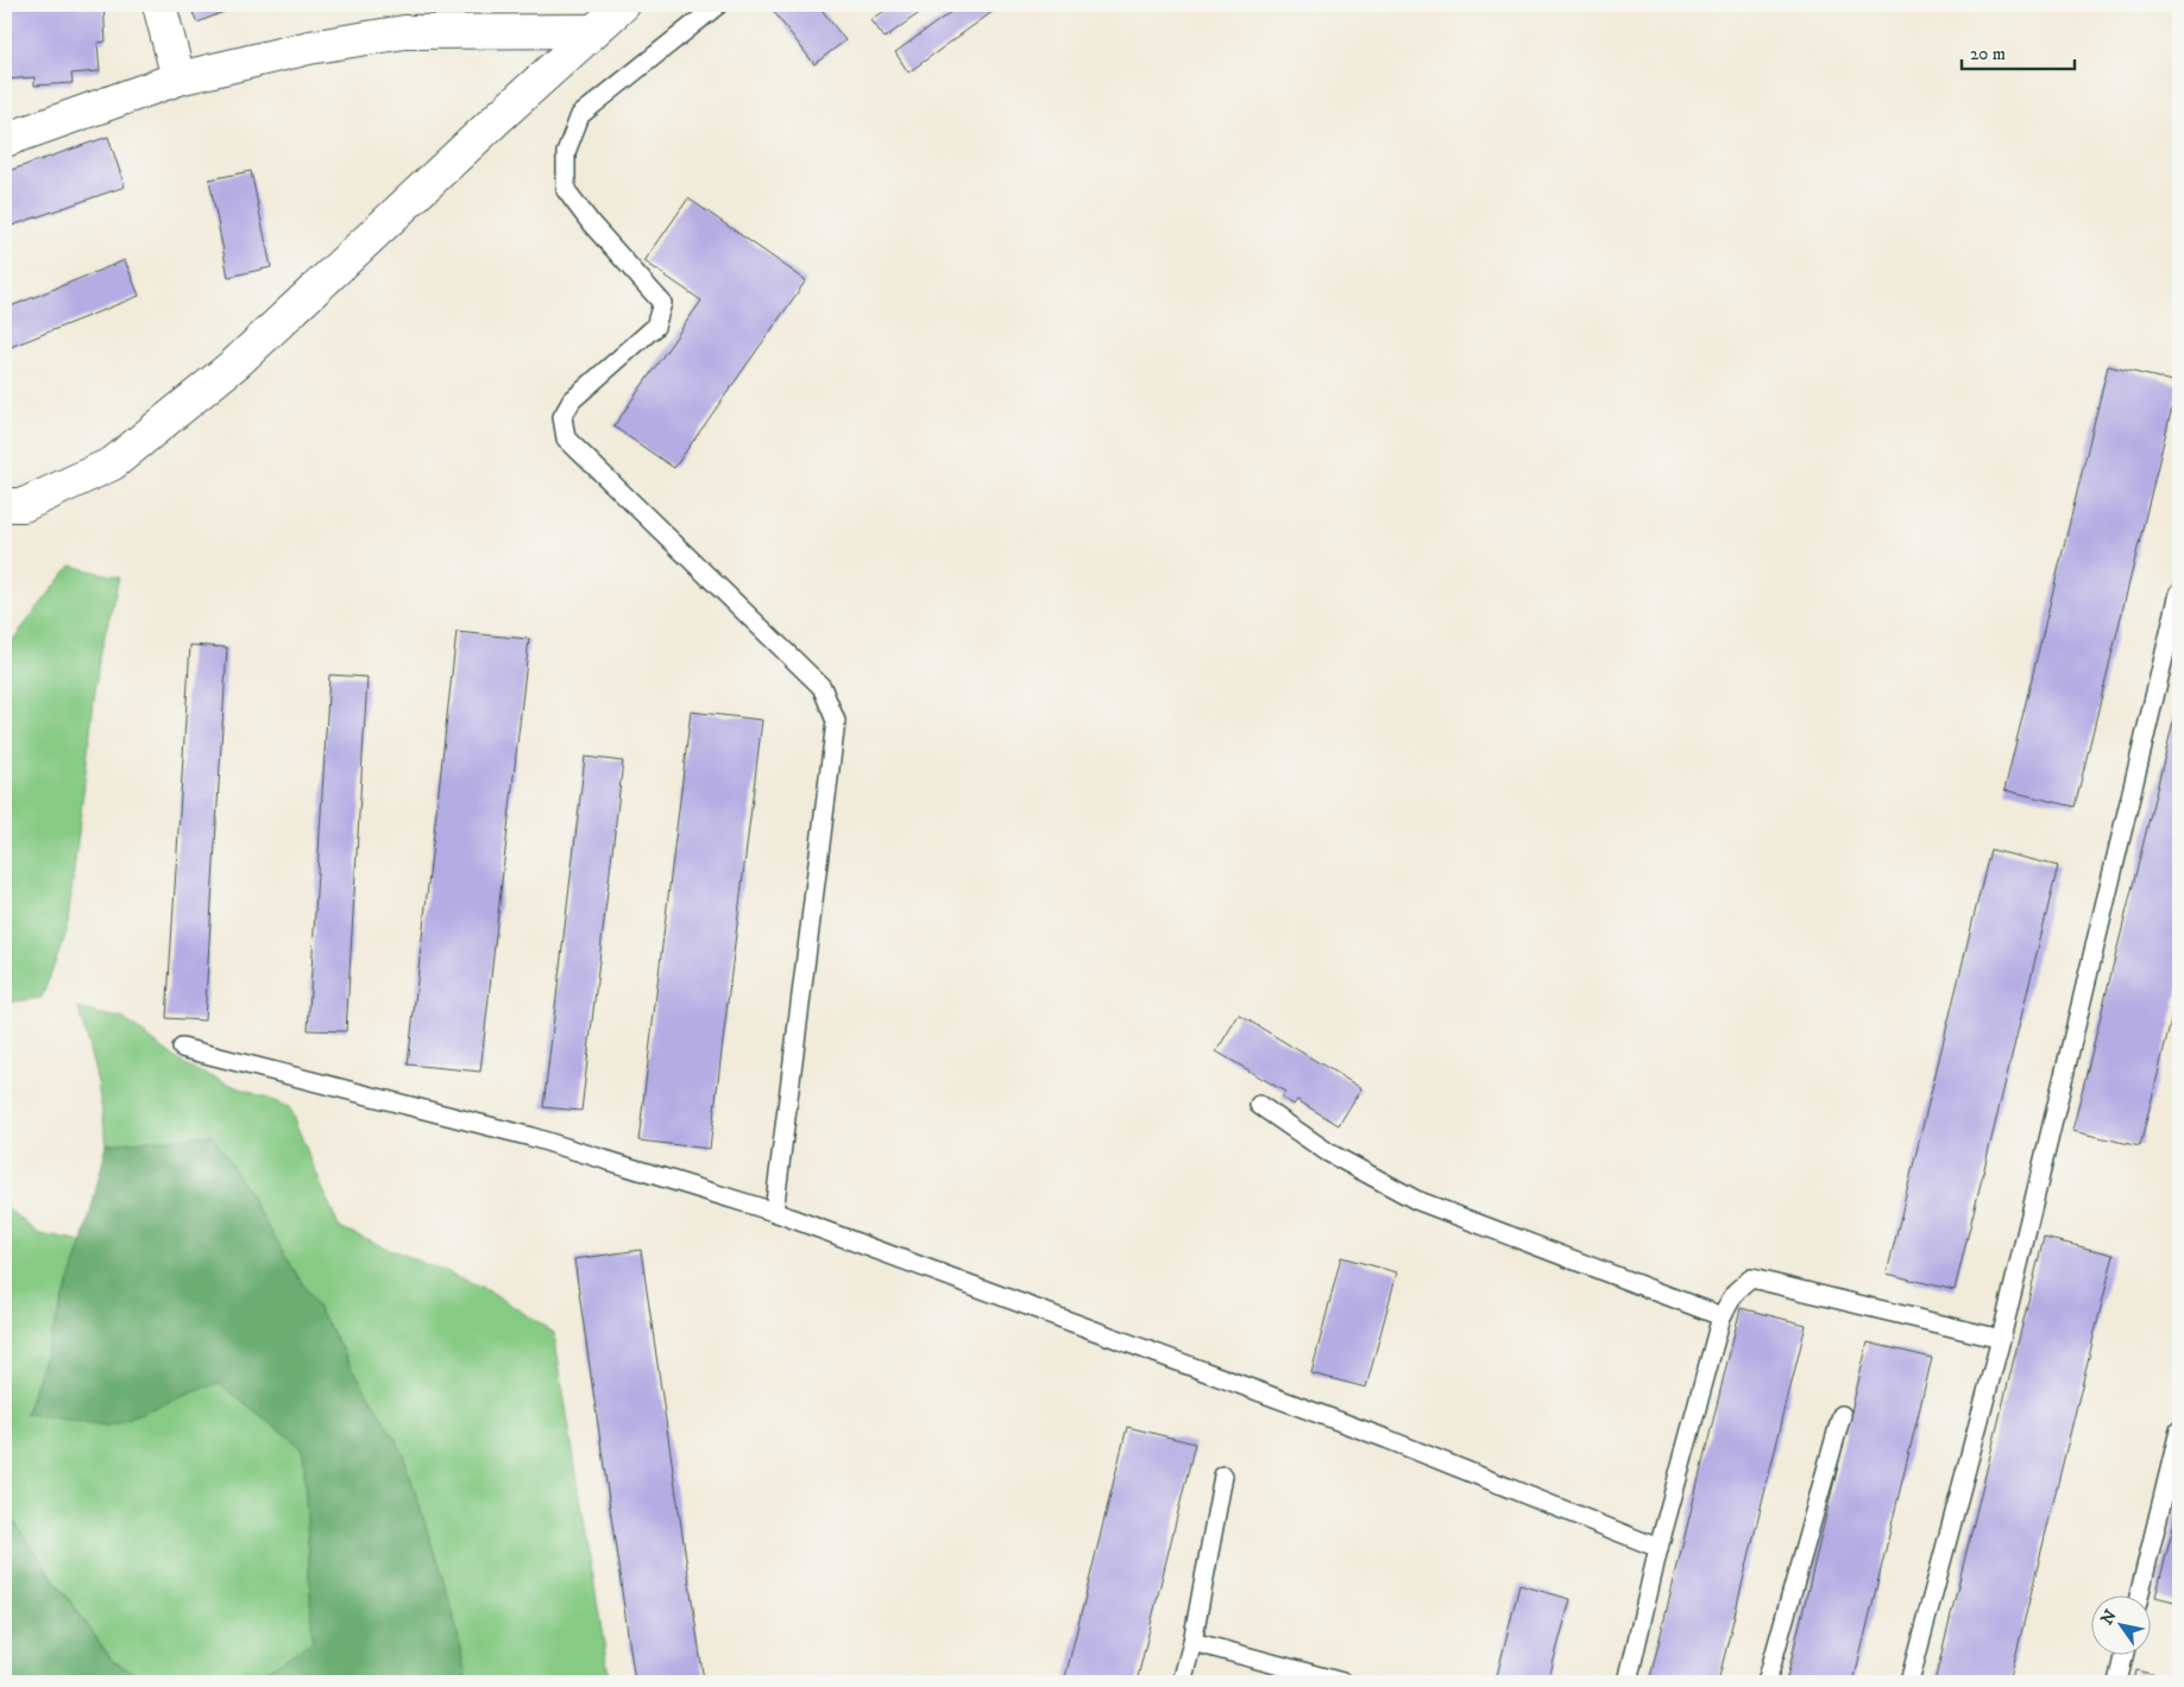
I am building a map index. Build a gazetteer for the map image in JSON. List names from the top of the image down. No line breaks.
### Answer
{"scale_bar":"20 m","north":"top left"}
